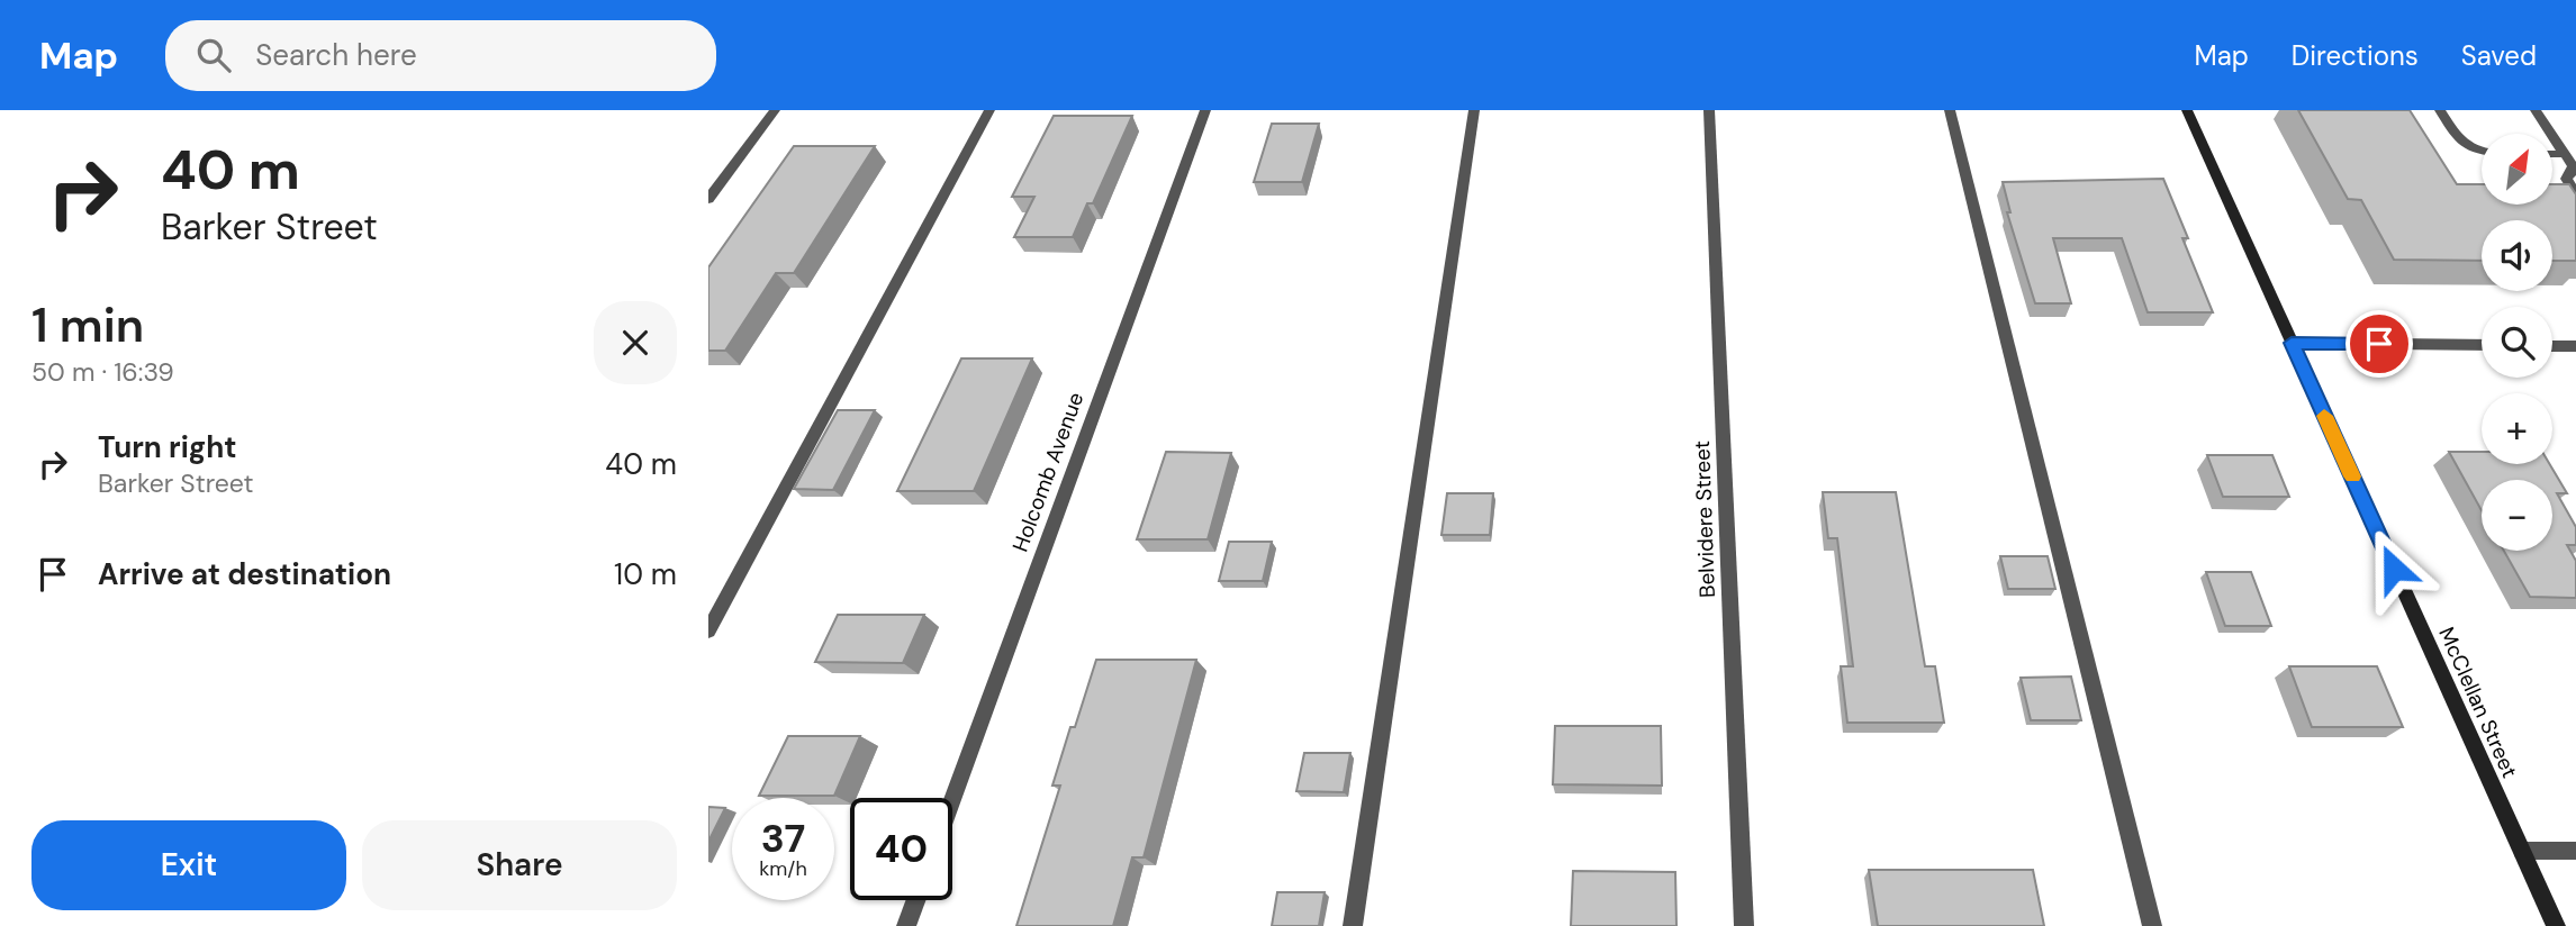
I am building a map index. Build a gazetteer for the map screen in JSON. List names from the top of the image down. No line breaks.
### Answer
{"streets":{"street":["Holcomb Avenue","Belvidere Street","McClellan Street"]},"north":"top right","page":{"header":"Map","search":"Search here","nav":["Map","Directions","Saved"],"turn":["40 m","Barker Street"],"map_buttons":["+","−"],"heading":["1 min","50 m · 16:39"],"list":[{"name":"Turn right","note":"Barker Street","value":"40 m"},{"name":"Arrive at destination","value":"10 m"}],"speed":"37 km/h","limit":"40","buttons":["Exit","Share"]}}
